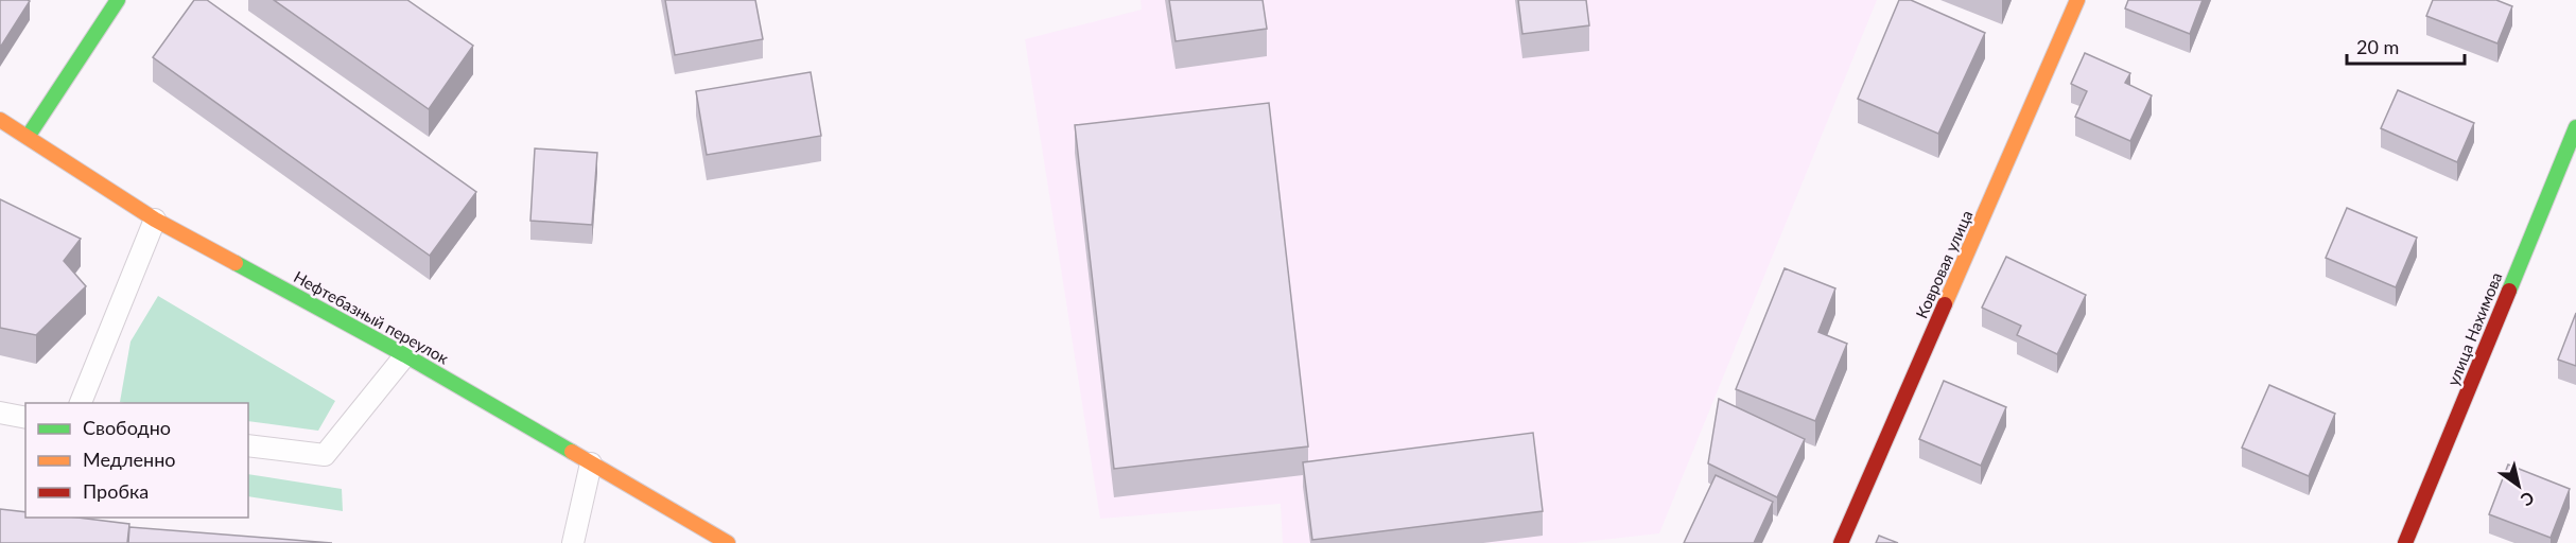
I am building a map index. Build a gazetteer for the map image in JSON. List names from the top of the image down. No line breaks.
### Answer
{"streets":{"street":["Ковровая улица","Нефтебазный переулок","улица Нахимова"]},"legend":["Свободно","Медленно","Пробка"],"scale_bar":"20 m","north":"bottom right"}
